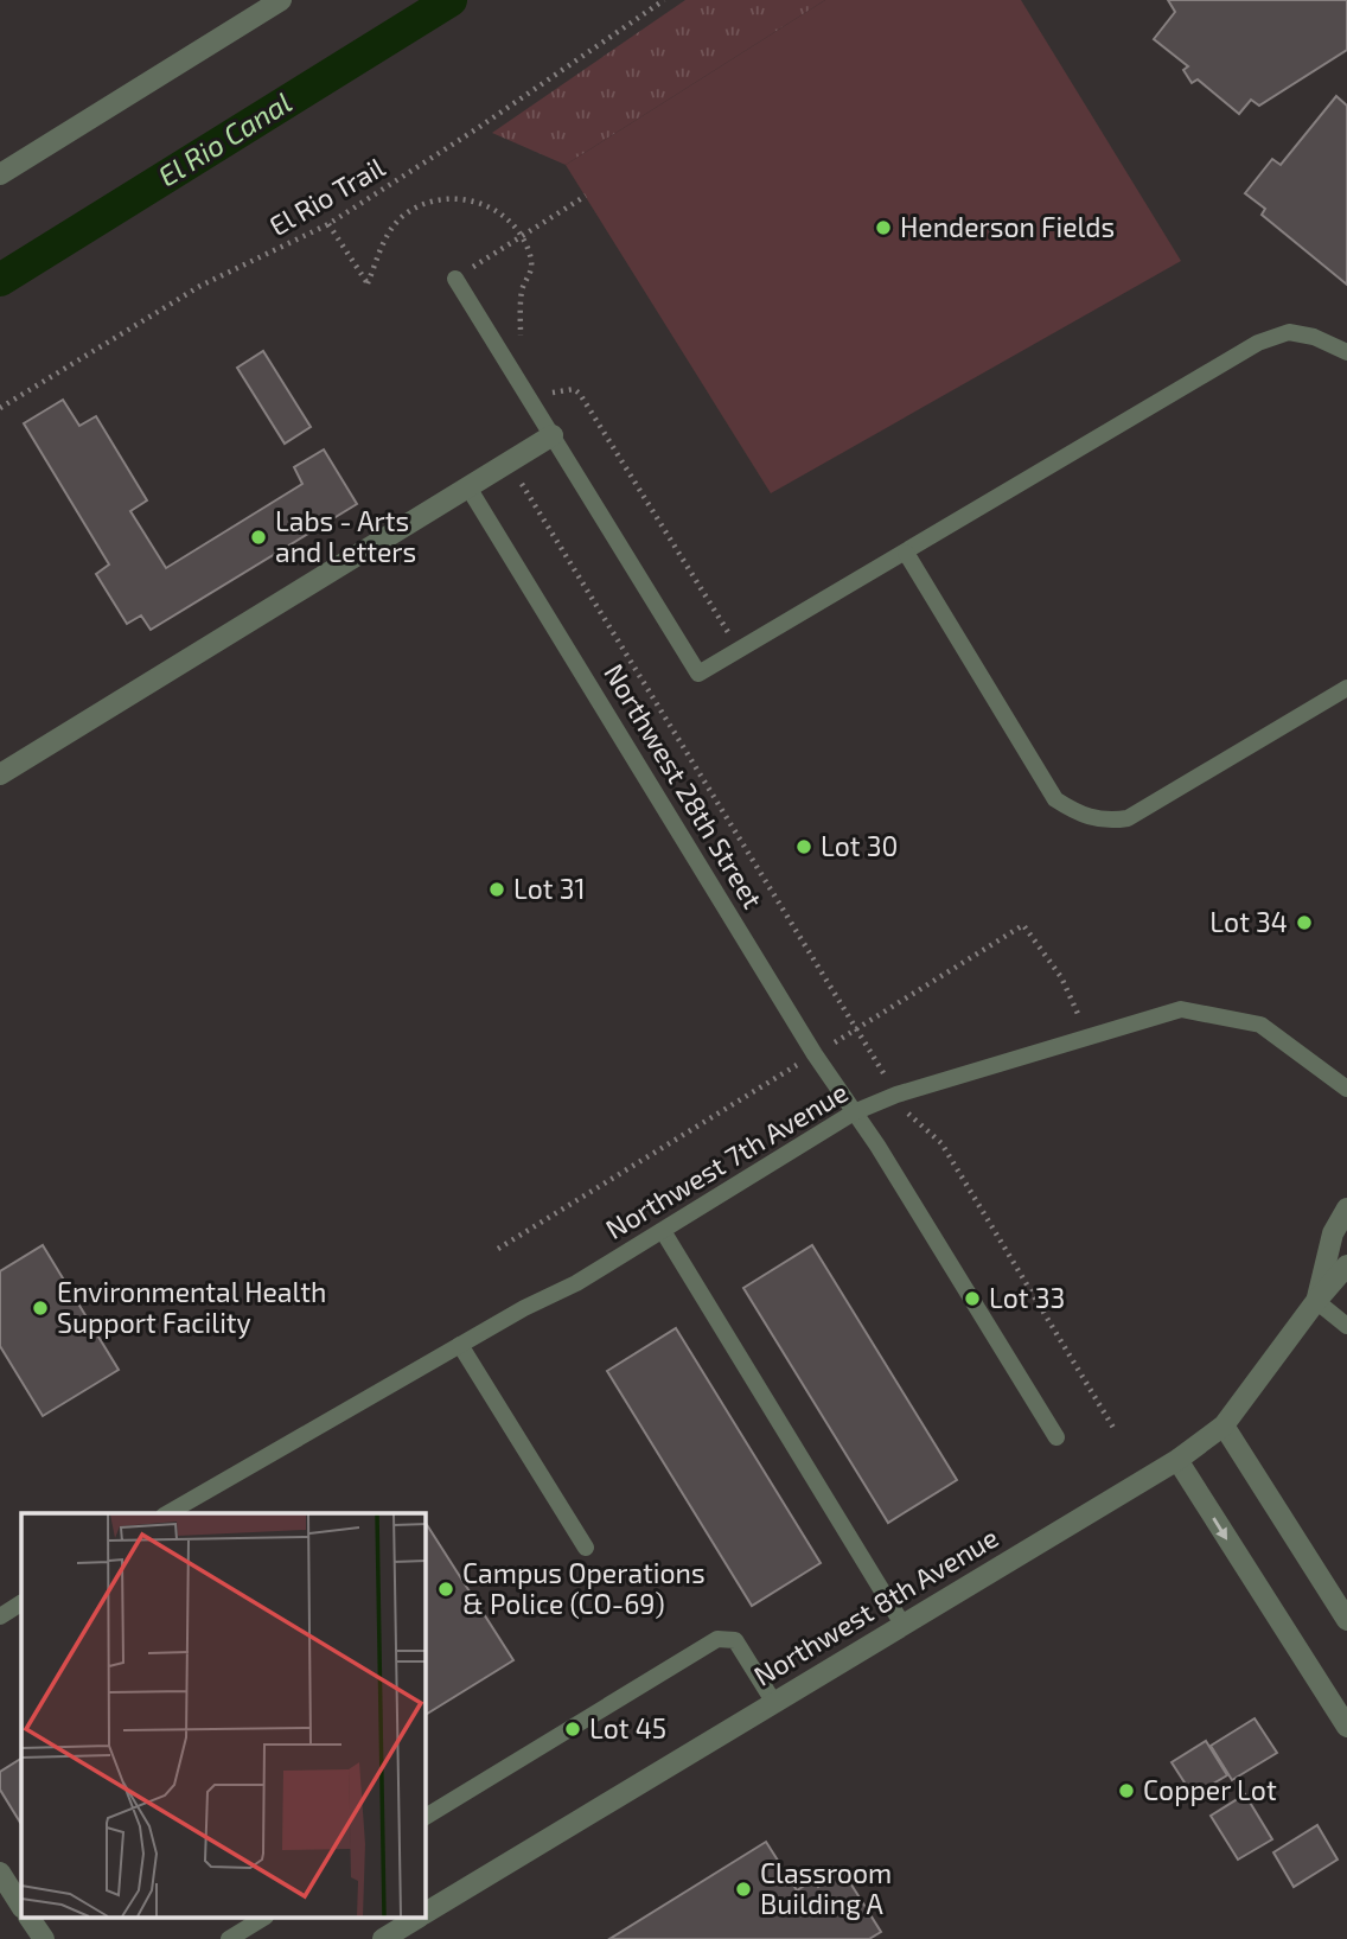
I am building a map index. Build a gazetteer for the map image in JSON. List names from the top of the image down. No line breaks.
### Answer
{"streets":{"street":["Northwest 8th Avenue"],"lane":["Northwest 28th Street","Northwest 7th Avenue"],"path":["El Rio Trail"]},"crossings":[["Northwest 28th Street","Northwest 7th Avenue"]],"water":["El Rio Canal"],"places":["Henderson Fields","Labs - Arts and Letters","Lot 30","Lot 31","Lot 34","Lot 33","Environmental Health Support Facility","Campus Operations & Police (CO-69)","Lot 45","Copper Lot","Classroom Building A"]}
